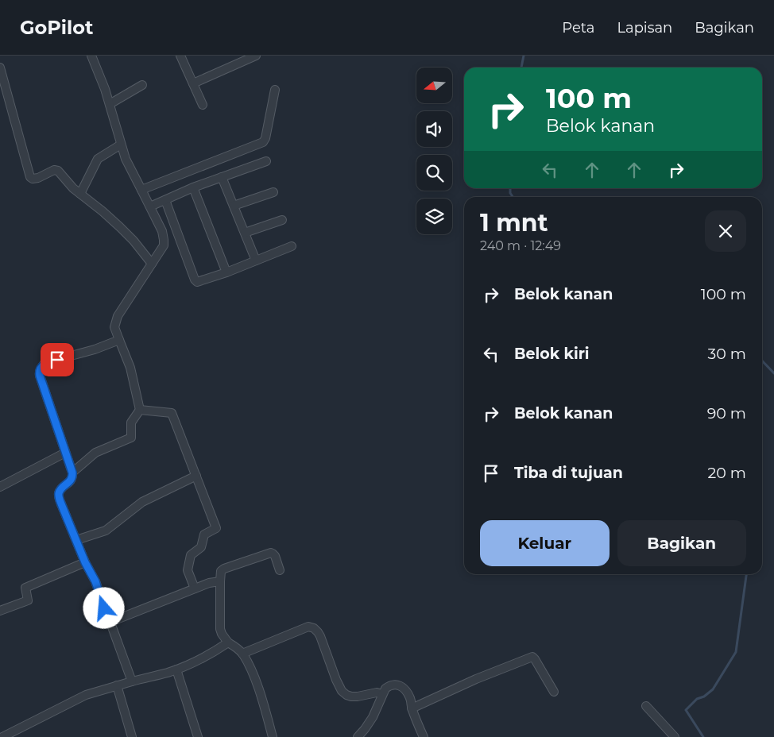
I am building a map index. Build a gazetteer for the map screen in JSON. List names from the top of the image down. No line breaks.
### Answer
{"north":"left","page":{"header":"GoPilot","nav":["Peta","Lapisan","Bagikan"],"turn":["100 m","Belok kanan"],"heading":["1 mnt","240 m · 12:49"],"list":[{"name":"Belok kanan","value":"100 m"},{"name":"Belok kiri","value":"30 m"},{"name":"Belok kanan","value":"90 m"},{"name":"Tiba di tujuan","value":"20 m"}],"buttons":["Keluar","Bagikan"]}}
